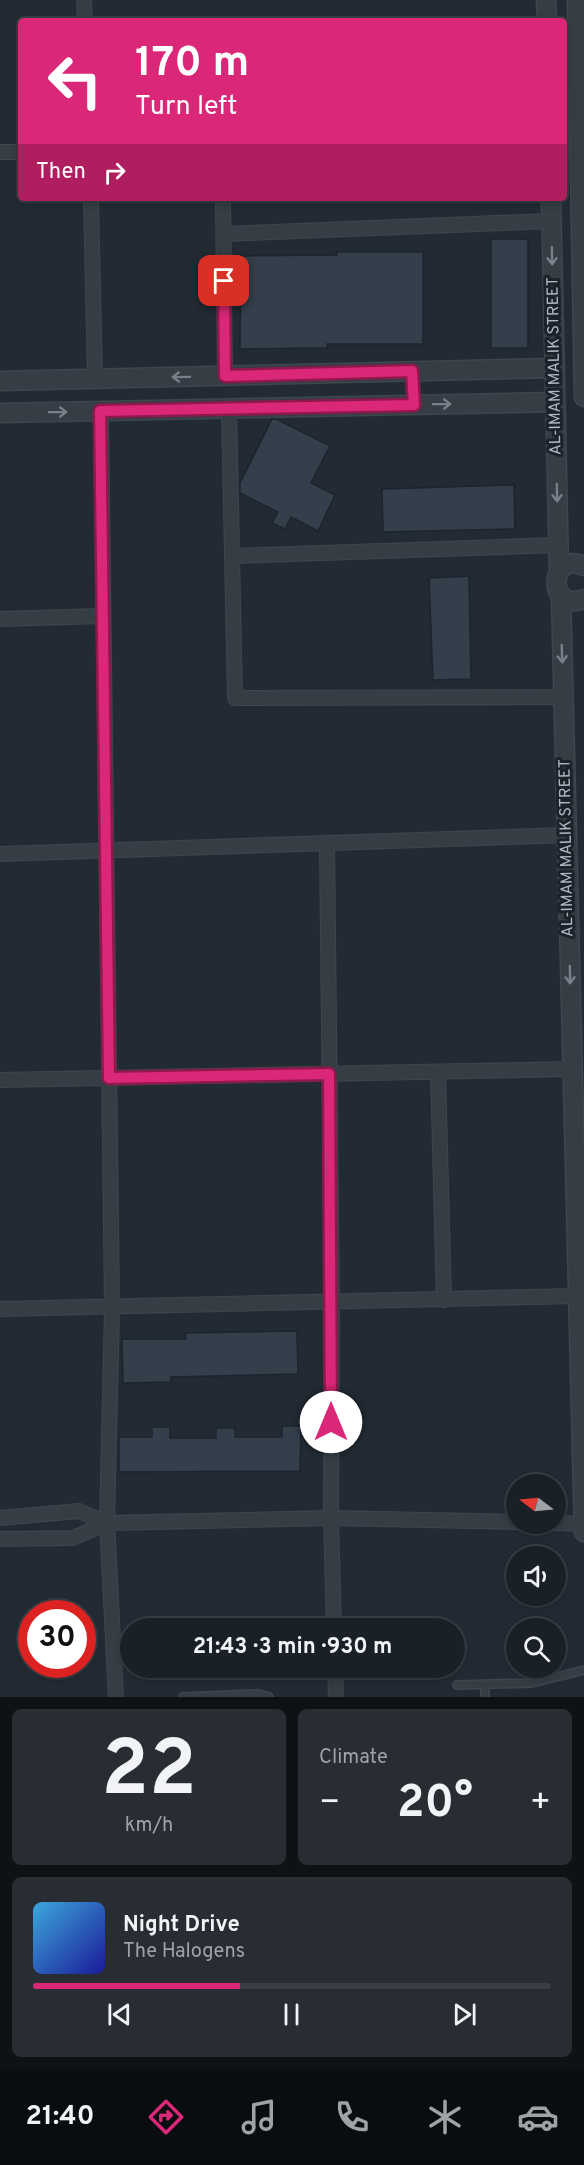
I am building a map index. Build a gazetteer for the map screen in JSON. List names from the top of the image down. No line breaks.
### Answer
{"streets":{"street":["AL-IMAM MALIK STREET"]},"one_way":["AL-IMAM MALIK STREET"],"north":"left","page":{"turn":["170 m","Turn left"],"then":"Then","limit":"30","trip":"21:43 · 3 min · 930 m","tile":[["22","km/h"],"Climate"],"heat":["−","20°","+"],"song":["Night Drive","The Halogens"],"tabs":"21:40"}}
